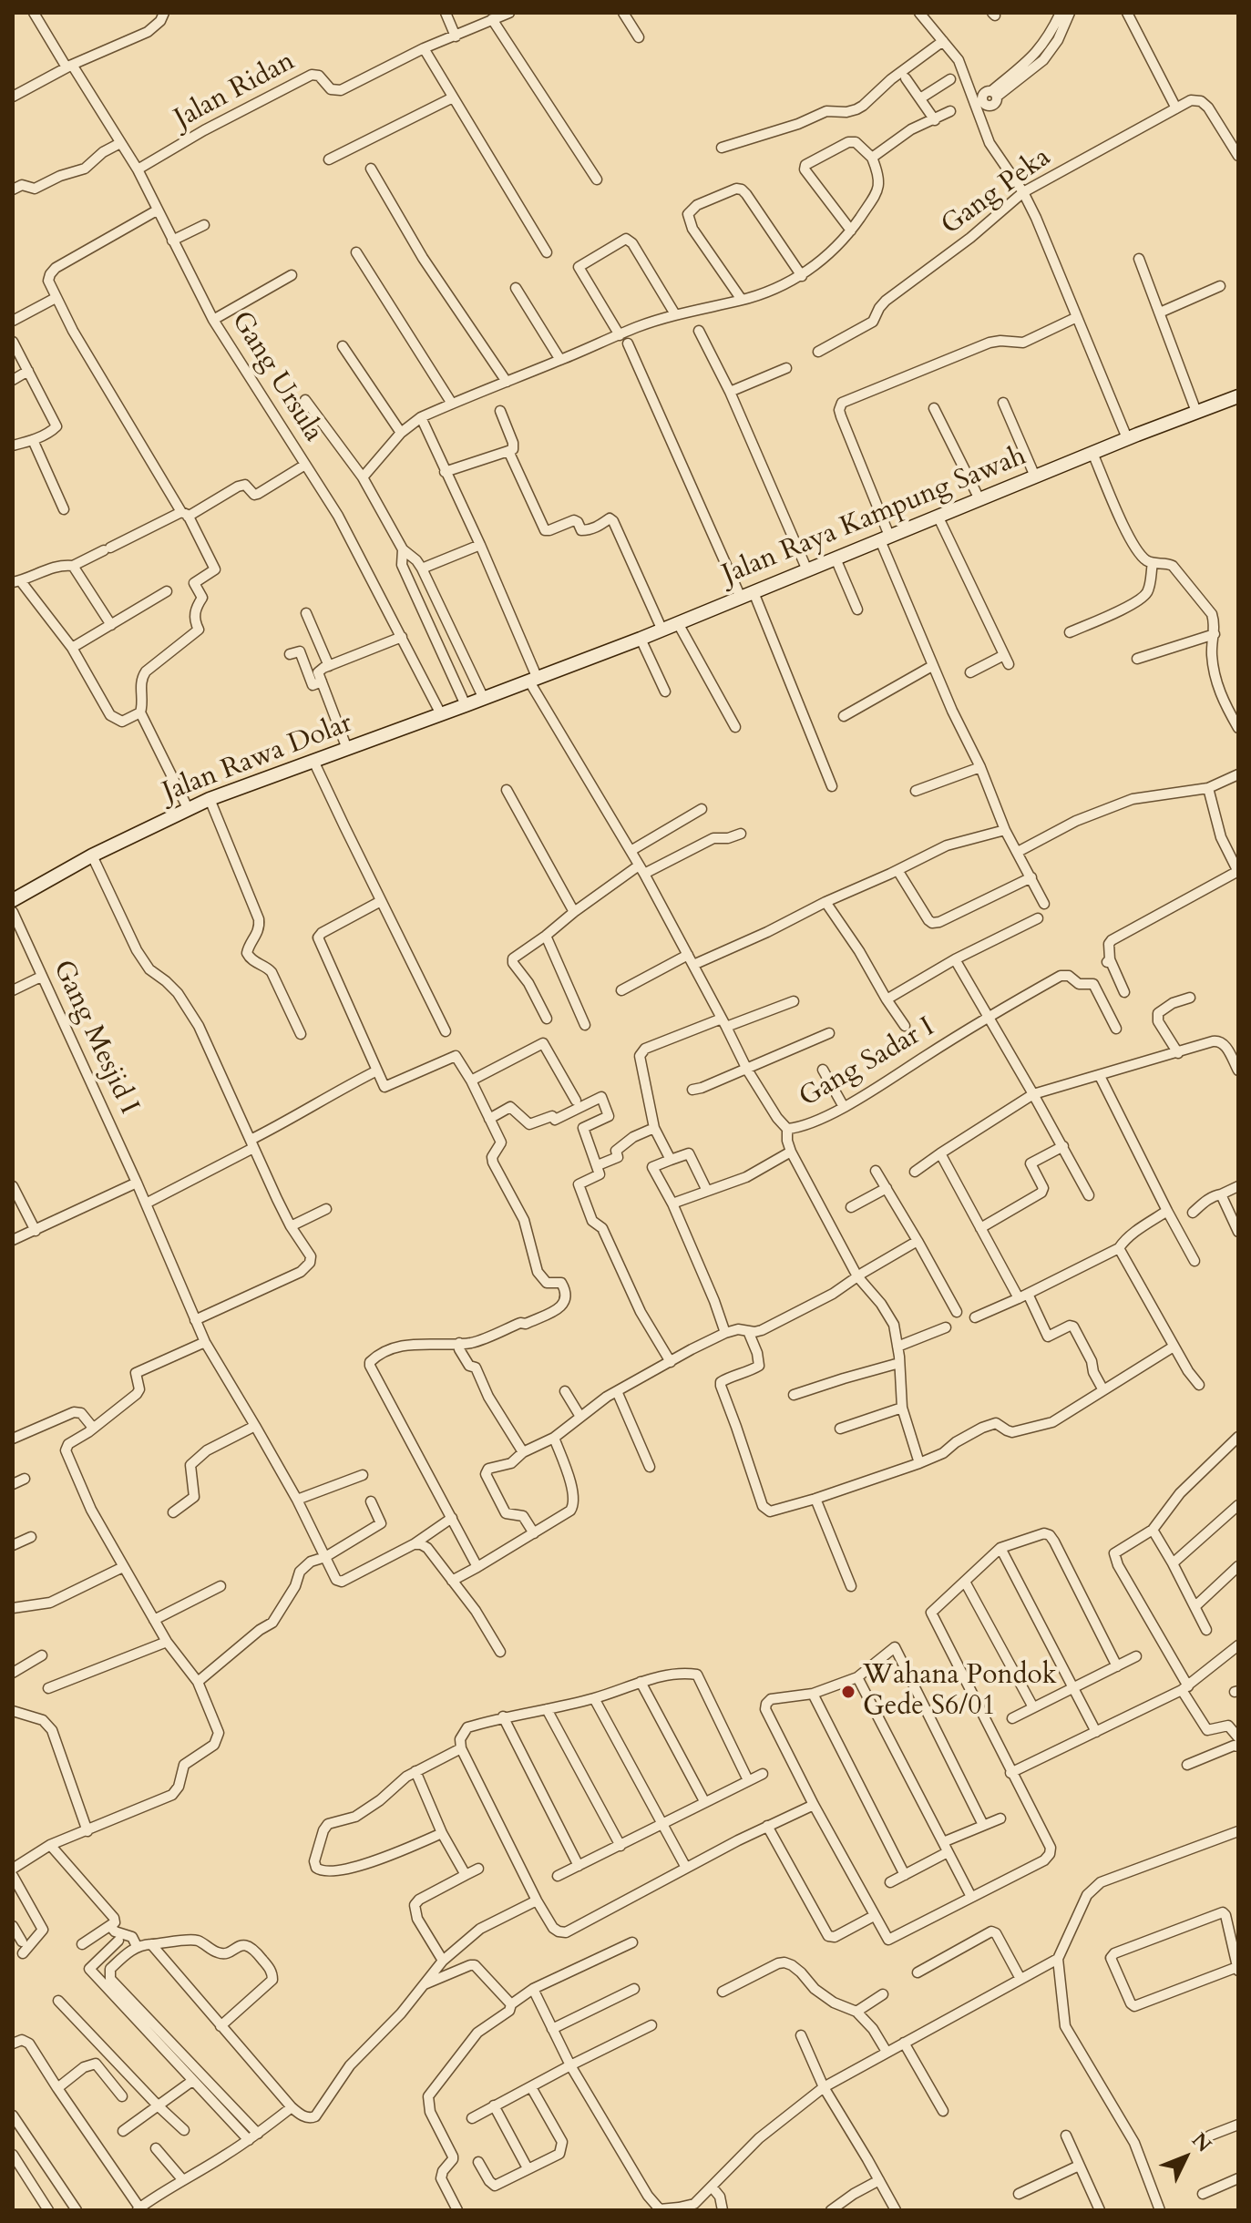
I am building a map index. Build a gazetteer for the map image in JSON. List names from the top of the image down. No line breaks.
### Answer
{"streets":{"street":["Jalan Ridan","Gang Peka","Gang Ursula","Jalan Raya Kampung Sawah","Jalan Rawa Dolar","Gang Mesjid I","Gang Sadar I"]},"crossings":[["Jalan Ridan","Gang Ursula"],["Gang Ursula","Jalan Rawa Dolar"],["Jalan Raya Kampung Sawah","Jalan Rawa Dolar"],["Jalan Raya Kampung Sawah","Gang Sadar I"],["Jalan Rawa Dolar","Gang Sadar I"]],"places":["Wahana Pondok Gede S6/01"],"north":"top right"}
